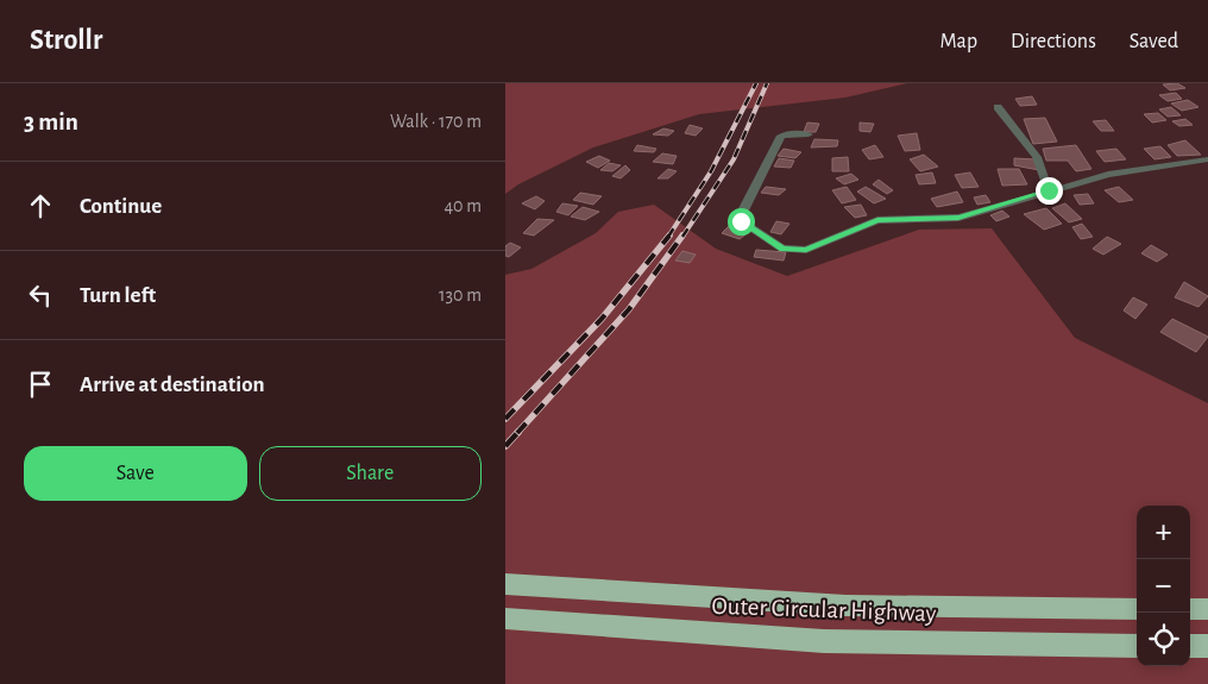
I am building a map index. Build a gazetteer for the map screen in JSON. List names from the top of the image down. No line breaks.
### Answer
{"streets":{"highway":["Outer Circular Highway"]},"page":{"header":"Strollr","nav":["Map","Directions","Saved"],"heading":["3 min","Walk · 170 m"],"list":[["Continue","40 m"],["Turn left","130 m"],"Arrive at destination"],"buttons":["Save","Share"],"map_buttons":["+","−"]}}
